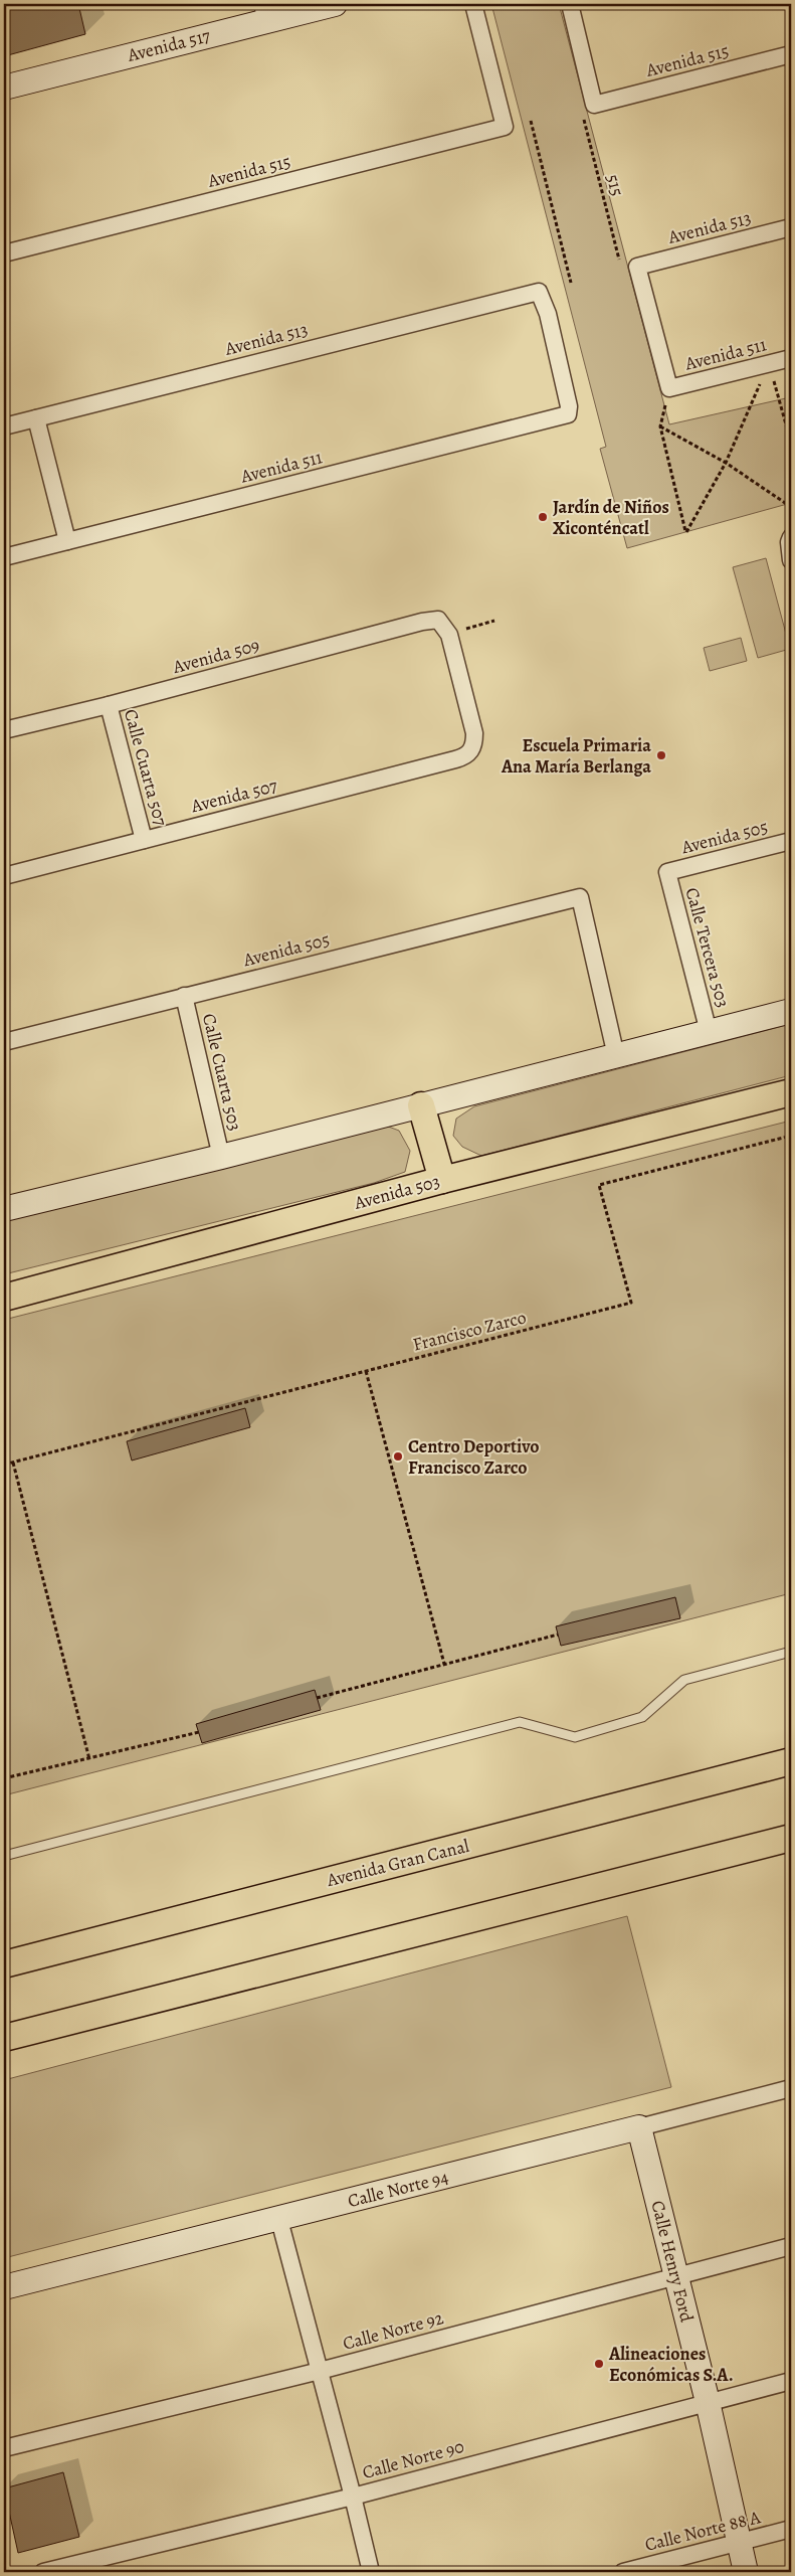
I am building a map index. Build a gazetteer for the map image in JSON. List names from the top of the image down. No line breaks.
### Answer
{"streets":{"main road":["Avenida 503","Avenida Gran Canal"],"street":["Avenida 517","Avenida 515","Avenida 513","Avenida 511","Avenida 509","Calle Cuarta 507","Avenida 507","Avenida 505","Calle Tercera 503","Calle Cuarta 503","Calle Norte 94","Calle Henry Ford","Calle Norte 92","Calle Norte 90","Calle Norte 88 A"],"path":["515","Francisco Zarco"]},"crossings":[["Avenida 515","515"],["Avenida 513","Avenida 511"],["Avenida 509","Calle Cuarta 507"],["Avenida 509","Avenida 507"],["Calle Cuarta 507","Avenida 507"],["Avenida 505","Calle Tercera 503"],["Avenida 505","Calle Cuarta 503"],["Calle Norte 94","Calle Henry Ford"],["Calle Henry Ford","Calle Norte 92"],["Calle Henry Ford","Calle Norte 90"],["Calle Henry Ford","Calle Norte 88 A"]],"places":["Jardín de Niños Xiconténcatl","Escuela Primaria Ana María Berlanga","Centro Deportivo Francisco Zarco","Alineaciones Económicas S.A."]}
